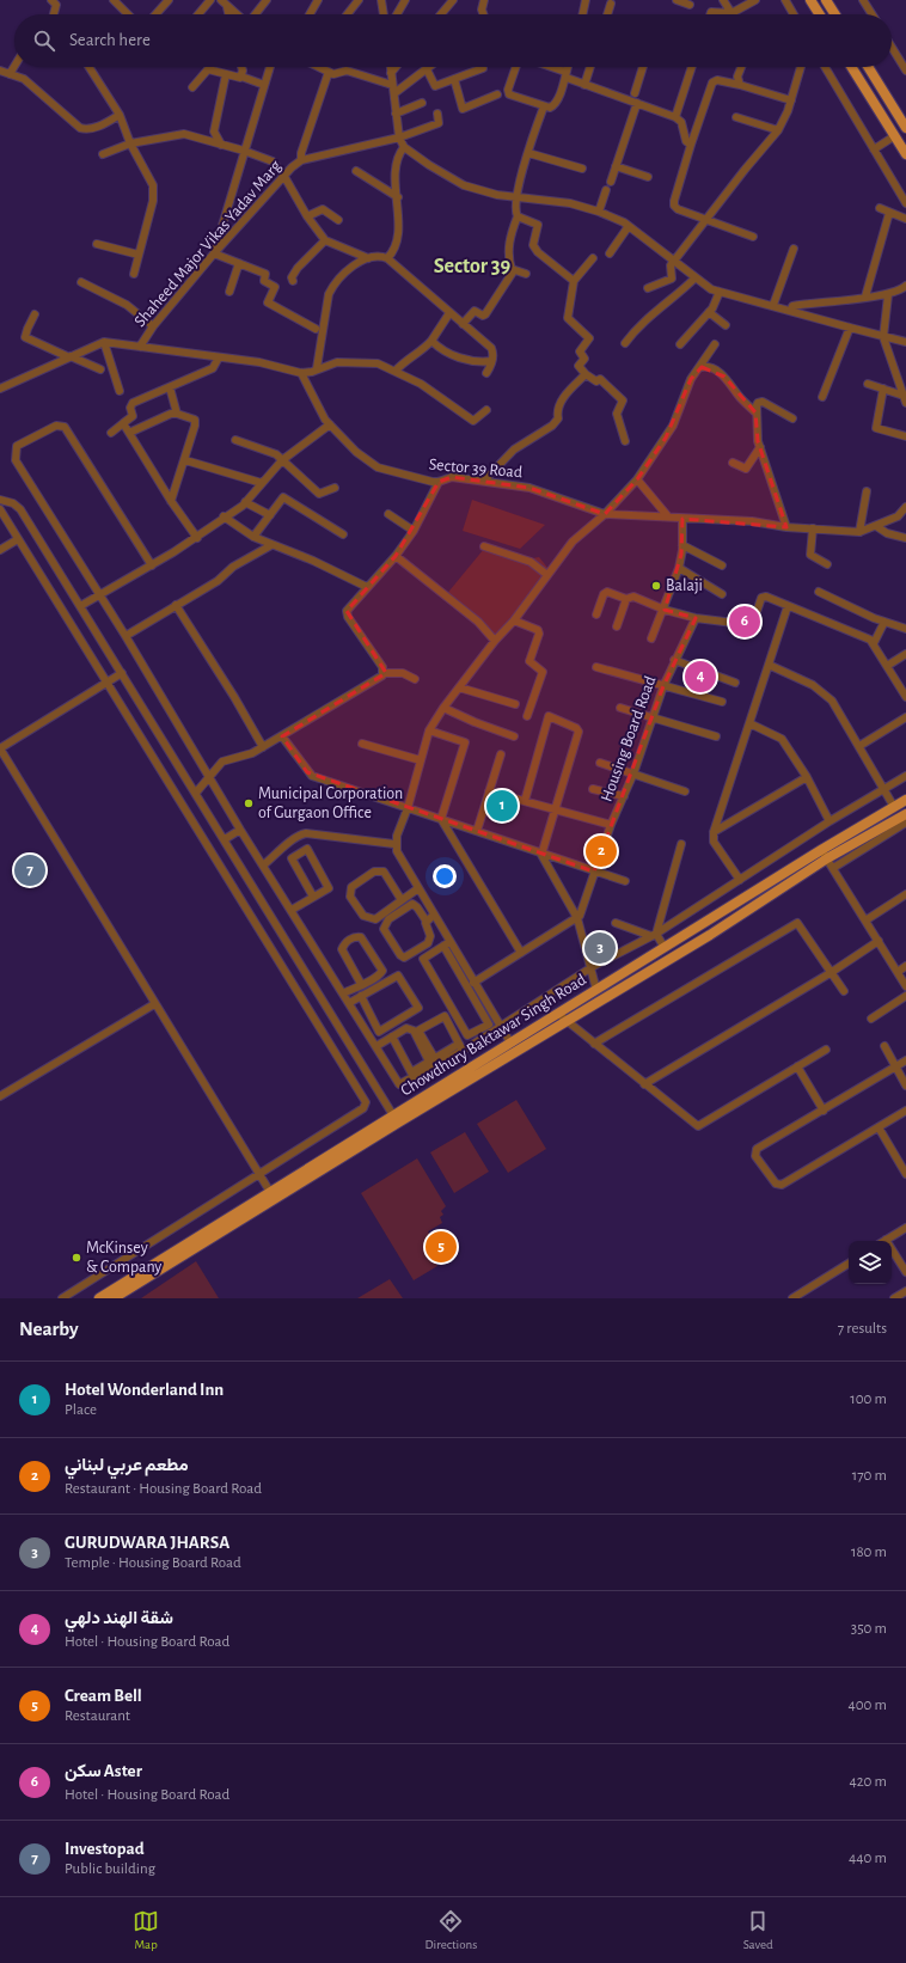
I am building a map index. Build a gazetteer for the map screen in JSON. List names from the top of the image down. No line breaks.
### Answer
{"streets":{"main road":["Chowdhury Baktawar Singh Road"],"street":["Shaheed Major Vikas Yadav Marg","Sector 39 Road","Housing Board Road"]},"districts":["Sector 39"],"places":["Balaji","Municipal Corporation of Gurgaon Office","McKinsey & Company"],"page":{"search":"Search here","pins":["6","4","1","2","7","3","5"],"heading":["Nearby","7 results"],"list":[{"mark":"1","name":"Hotel Wonderland Inn","note":"Place","value":"100 m"},{"mark":"2","name":"مطعم عربي لبناني","note":"Restaurant · Housing Board Road","value":"170 m"},{"mark":"3","name":"GURUDWARA JHARSA","note":"Temple · Housing Board Road","value":"180 m"},{"mark":"4","name":"شقة الهند دلهي","note":"Hotel · Housing Board Road","value":"350 m"},{"mark":"5","name":"Cream Bell","note":"Restaurant","value":"400 m"},{"mark":"6","name":"سكن Aster","note":"Hotel · Housing Board Road","value":"420 m"},{"mark":"7","name":"Investopad","note":"Public building","value":"440 m"}],"nav":["Map","Directions","Saved"]}}
